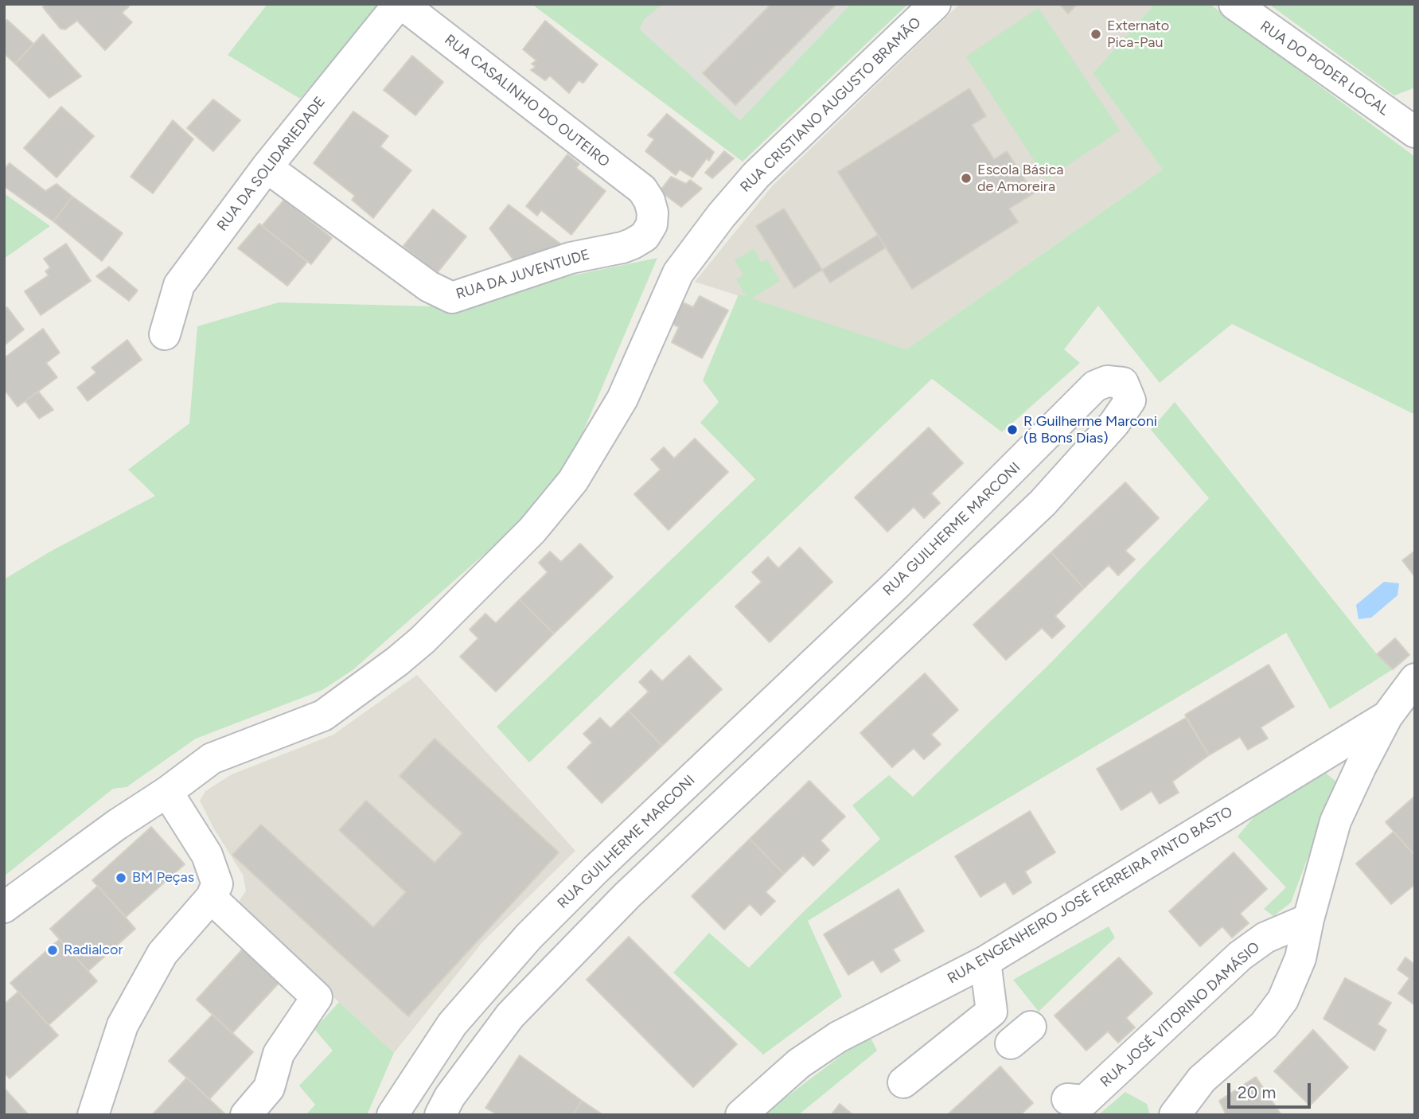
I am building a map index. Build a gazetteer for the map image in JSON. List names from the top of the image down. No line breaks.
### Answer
{"streets":{"street":["RUA DO PODER LOCAL","RUA CASALINHO DO OUTEIRO","RUA CRISTIANO AUGUSTO BRAMÃO","RUA DA SOLIDARIEDADE","RUA DA JUVENTUDE","RUA GUILHERME MARCONI","RUA ENGENHEIRO JOSÉ FERREIRA PINTO BASTO","RUA JOSÉ VITORINO DAMÁSIO"]},"crossings":[["RUA CASALINHO DO OUTEIRO","RUA DA SOLIDARIEDADE"],["RUA CASALINHO DO OUTEIRO","RUA DA JUVENTUDE"],["RUA DA SOLIDARIEDADE","RUA DA JUVENTUDE"]],"places":["Externato Pica-Pau","Escola Básica de Amoreira","R Guilherme Marconi (B Bons Dias)","BM Peças","Radialcor"],"scale_bar":"20 m"}
